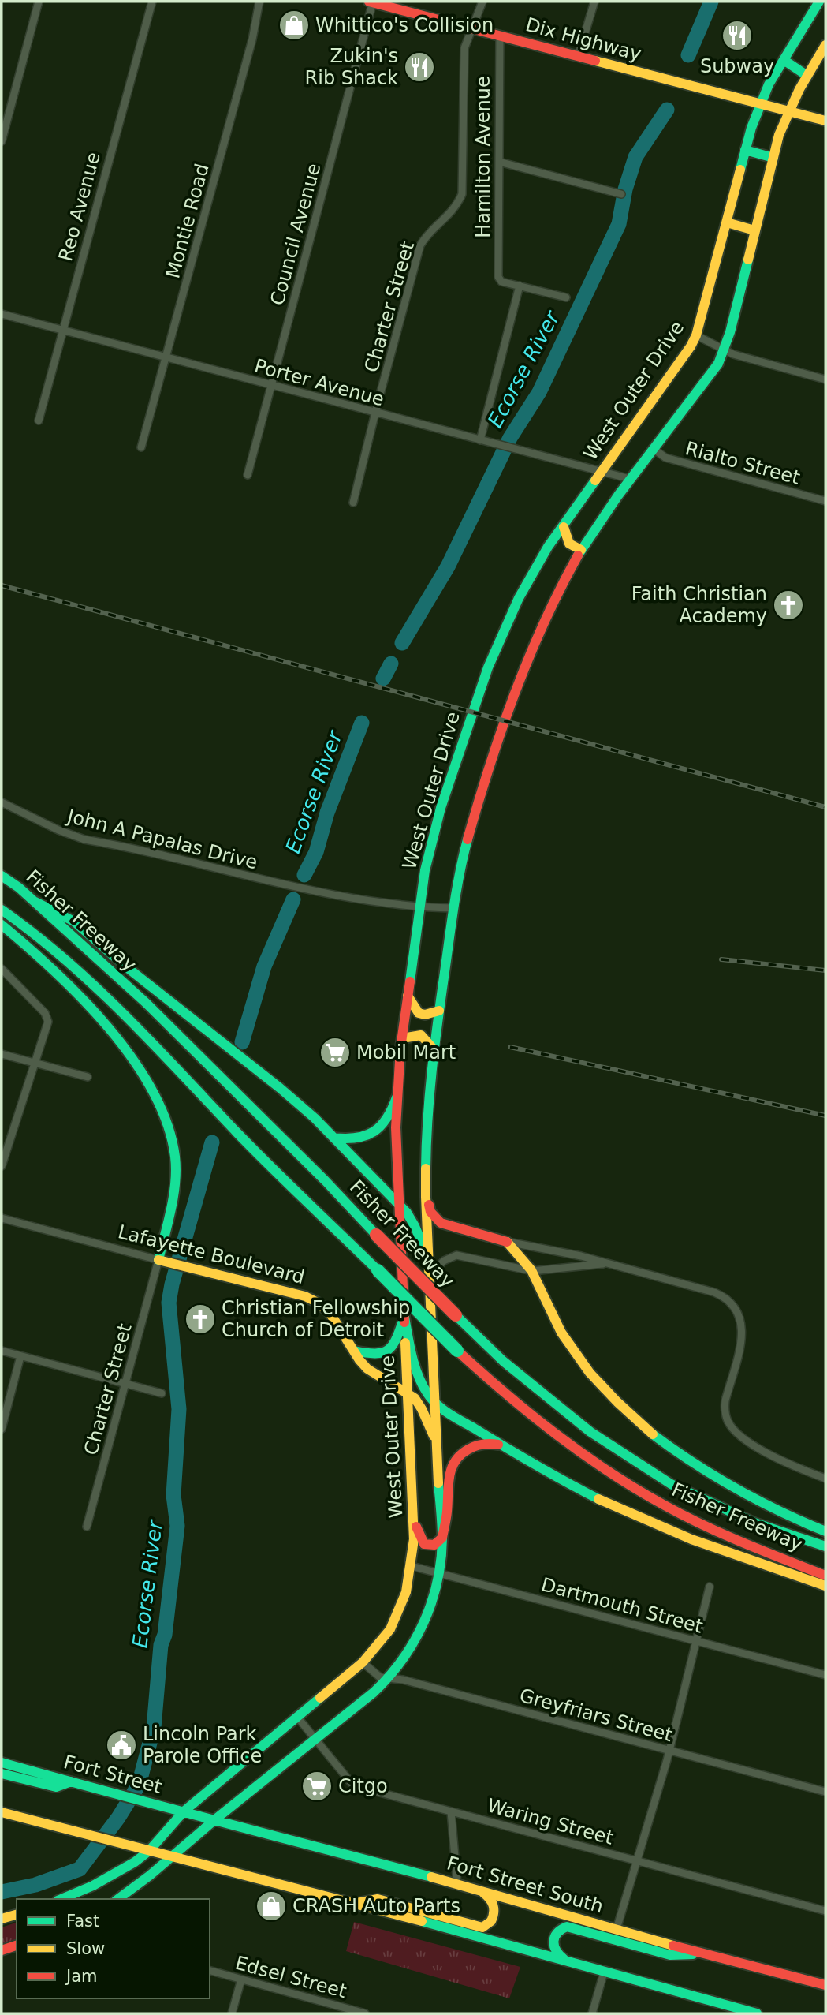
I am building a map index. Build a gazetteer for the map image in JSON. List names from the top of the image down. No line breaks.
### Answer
{"streets":{"main road":["Dix Highway","West Outer Drive","Fisher Freeway","Lafayette Boulevard","Fort Street","Fort Street South"],"street":["Hamilton Avenue","Reo Avenue","Montie Road","Council Avenue","Charter Street","Porter Avenue","Rialto Street","John A Papalas Drive","Dartmouth Street","Greyfriars Street","Waring Street","Edsel Street"]},"crossings":[["Dix Highway","Hamilton Avenue"],["Dix Highway","Council Avenue"],["Dix Highway","Charter Street"],["Dix Highway","West Outer Drive"],["Reo Avenue","Porter Avenue"],["Montie Road","Porter Avenue"],["Council Avenue","Porter Avenue"],["Charter Street","Porter Avenue"],["Charter Street","Lafayette Boulevard"],["Porter Avenue","West Outer Drive"],["West Outer Drive","John A Papalas Drive"],["West Outer Drive","Lafayette Boulevard"],["West Outer Drive","Dartmouth Street"],["West Outer Drive","Greyfriars Street"],["West Outer Drive","Fort Street"],["West Outer Drive","Waring Street"],["Fort Street","Fort Street South"]],"water":["Ecorse River"],"places":{"shop":["Whittico's Collision","CRASH Auto Parts"],"restaurant":["Subway","Zukin's Rib Shack"],"church":["Faith Christian Academy","Christian Fellowship Church of Detroit"],"supermarket":["Mobil Mart","Citgo"],"public building":["Lincoln Park Parole Office"]},"legend":["Fast","Slow","Jam"]}
